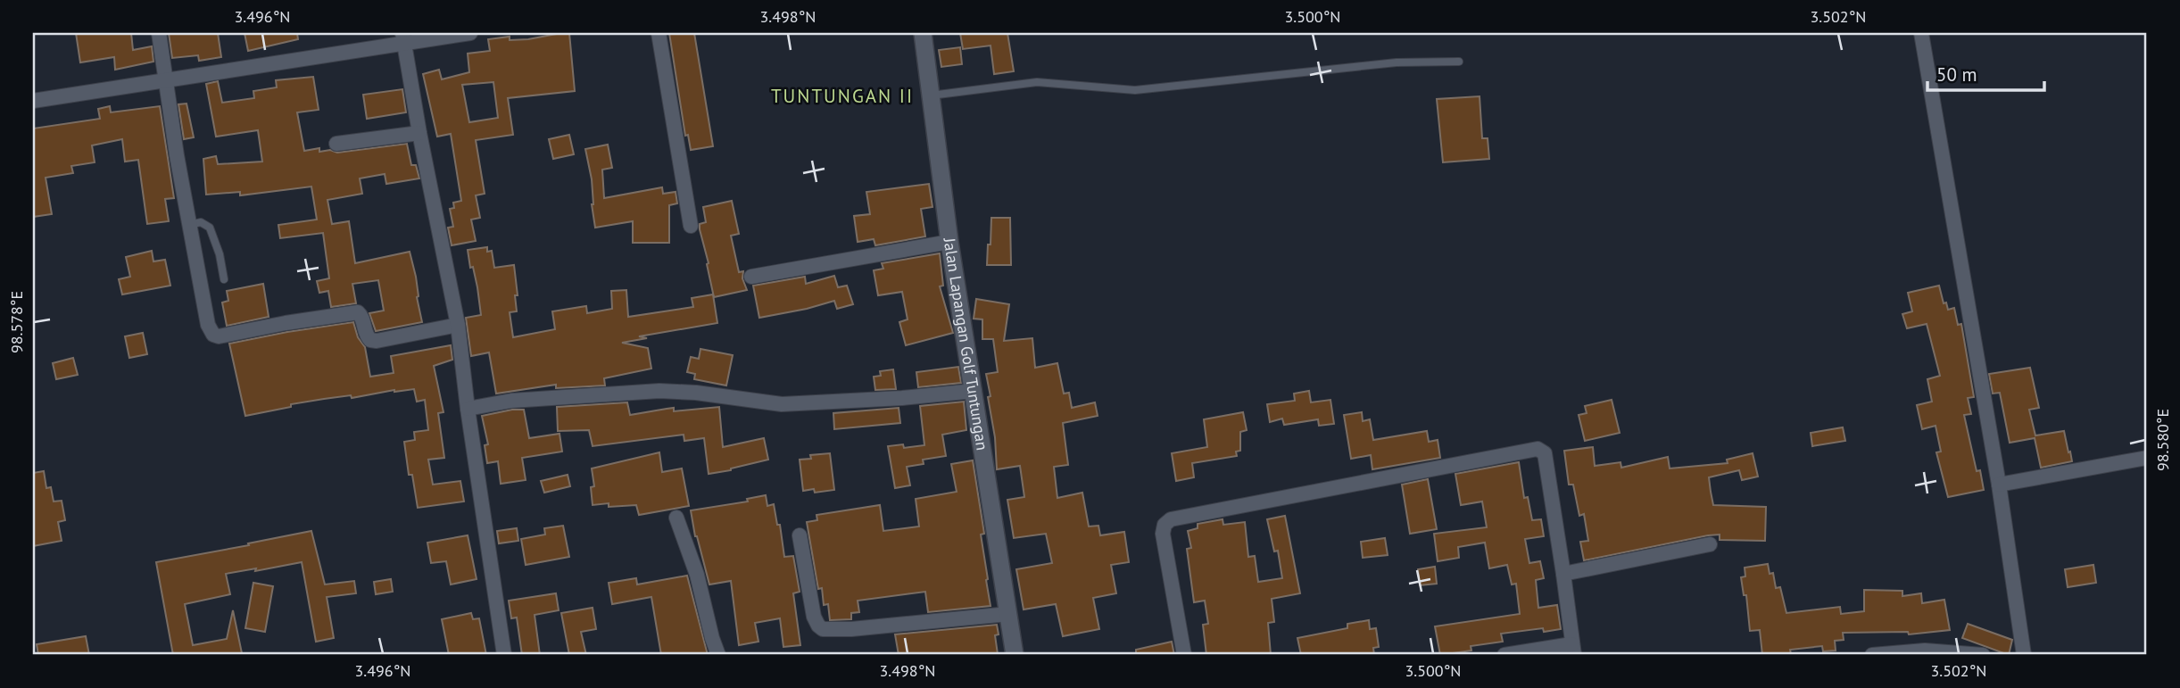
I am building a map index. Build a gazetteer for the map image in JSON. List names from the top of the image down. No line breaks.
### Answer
{"streets":{"street":["Jalan Lapangan Golf Tuntungan"]},"districts":["TUNTUNGAN II"],"scale_bar":"50 m","coordinates":["3.496°N","3.498°N","3.500°N","3.502°N","98.578°E","98.580°E"]}
